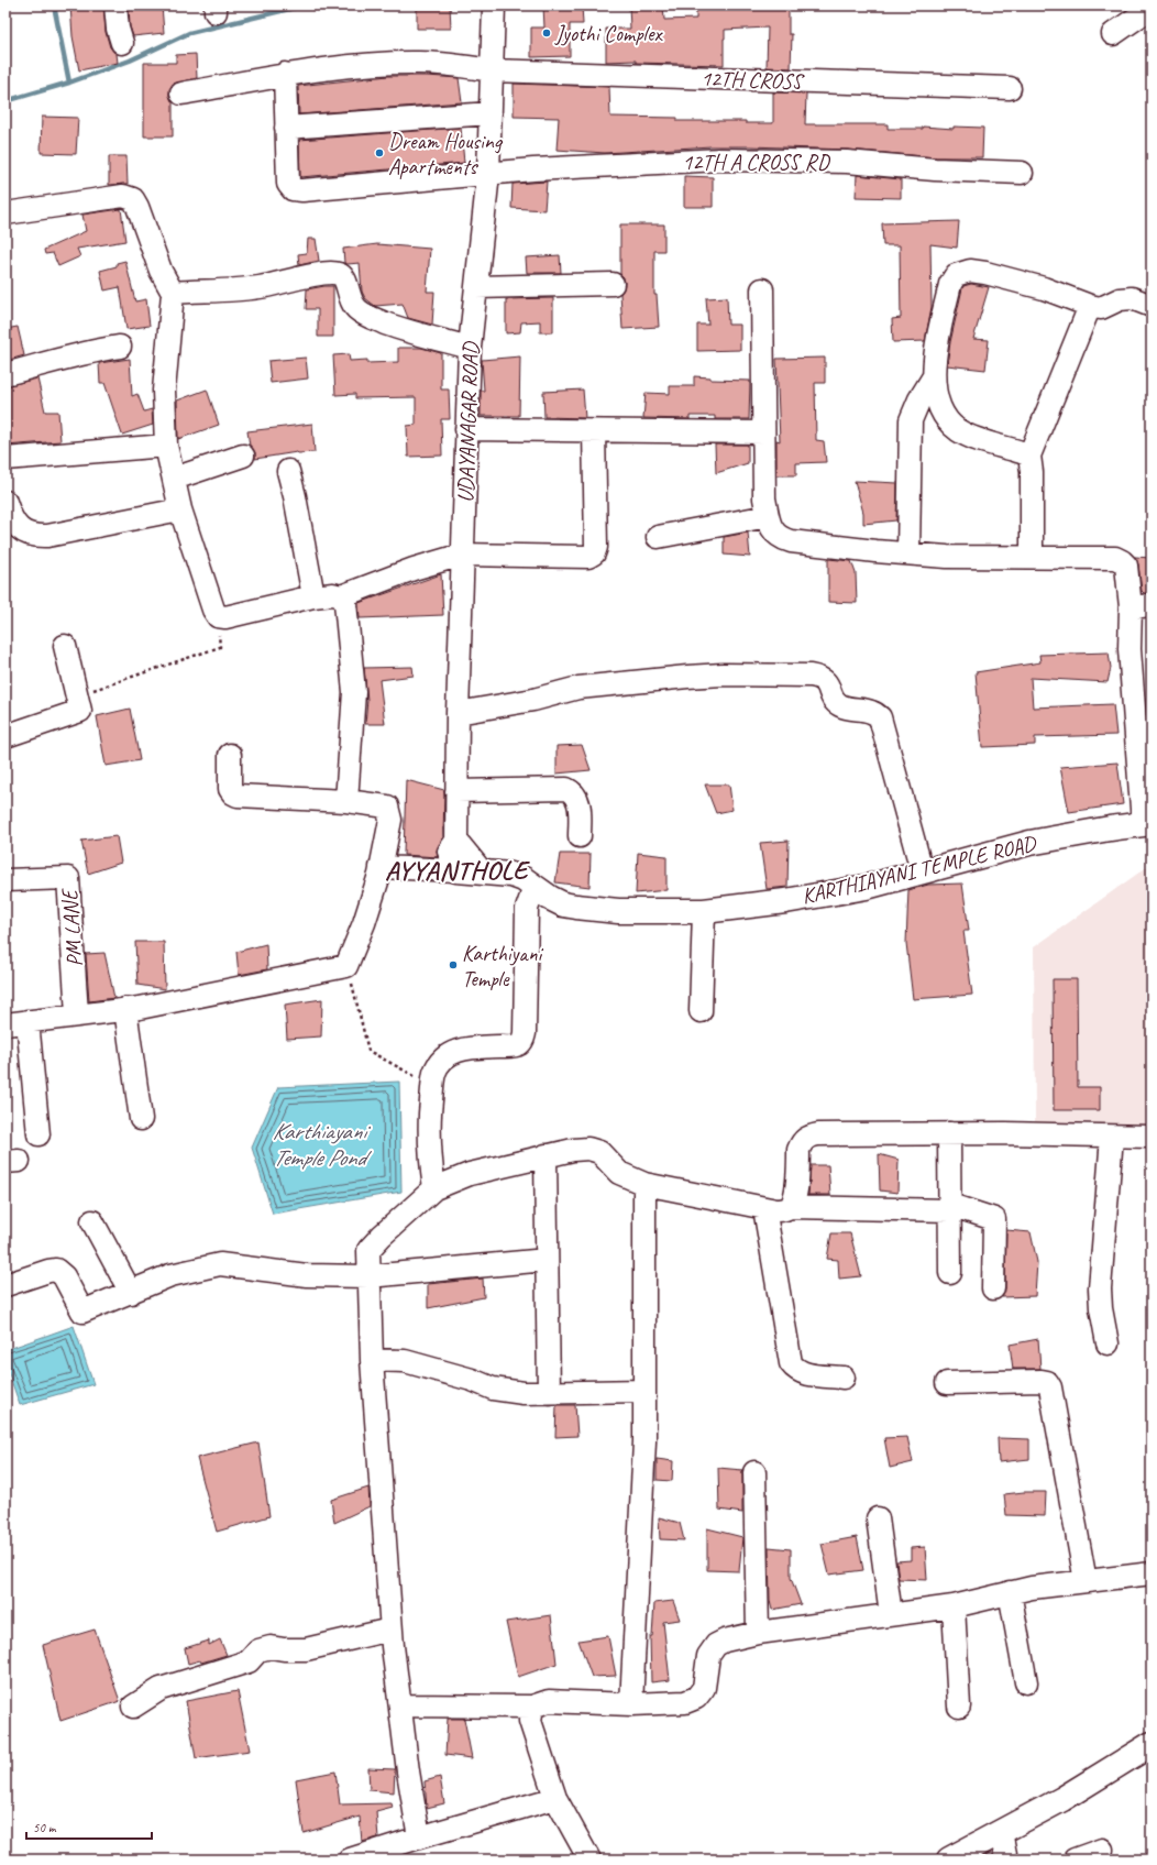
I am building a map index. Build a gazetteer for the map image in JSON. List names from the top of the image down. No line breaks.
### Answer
{"streets":{"main road":["KARTHIAYANI TEMPLE ROAD"],"street":["12TH CROSS","12TH A CROSS RD","UDAYANAGAR ROAD","PM LANE"]},"crossings":[["12TH CROSS","UDAYANAGAR ROAD"],["12TH A CROSS RD","UDAYANAGAR ROAD"]],"districts":["AYYANTHOLE"],"water":["Karthiayani Temple Pond"],"places":["Jyothi Complex","Dream Housing Apartments","Karthiyani Temple"],"scale_bar":"50 m"}
